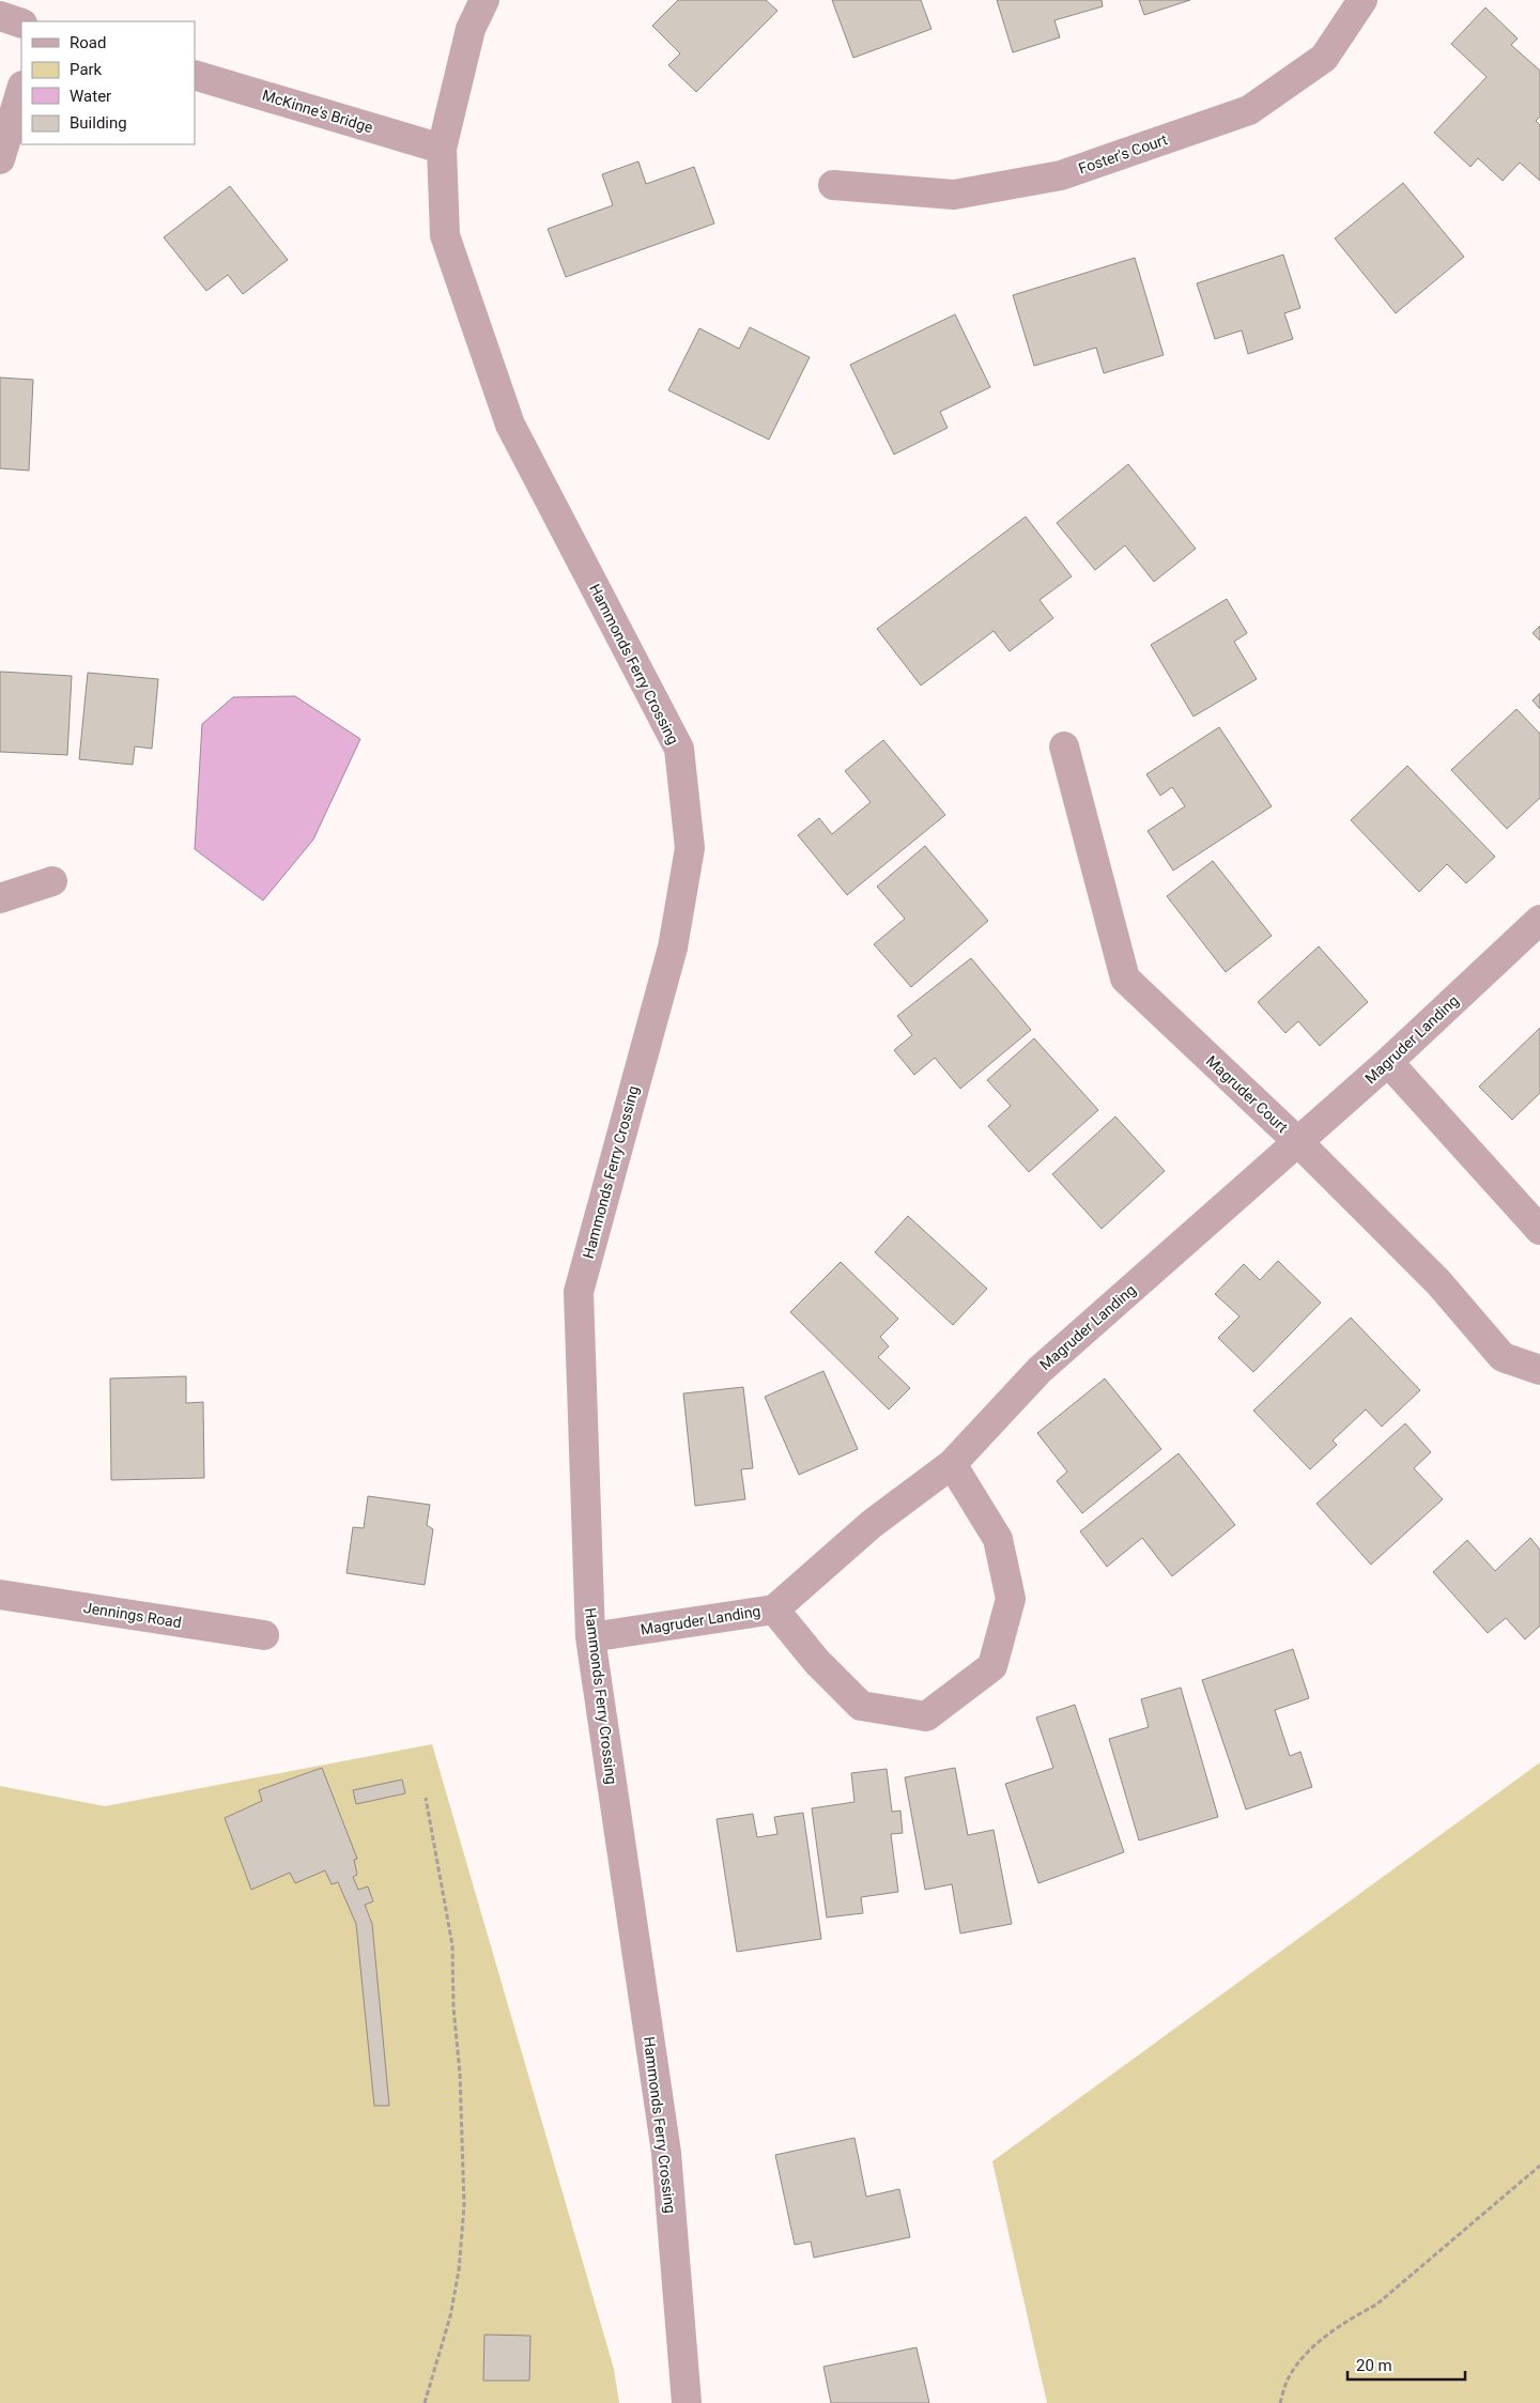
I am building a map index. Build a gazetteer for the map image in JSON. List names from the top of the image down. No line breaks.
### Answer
{"streets":{"street":["McKinne's Bridge","Foster's Court","Hammonds Ferry Crossing","Magruder Landing","Magruder Court","Jennings Road"]},"crossings":[["McKinne's Bridge","Hammonds Ferry Crossing"],["Hammonds Ferry Crossing","Magruder Landing"],["Magruder Landing","Magruder Court"]],"legend":["Road","Park","Water","Building"],"scale_bar":"20 m"}
